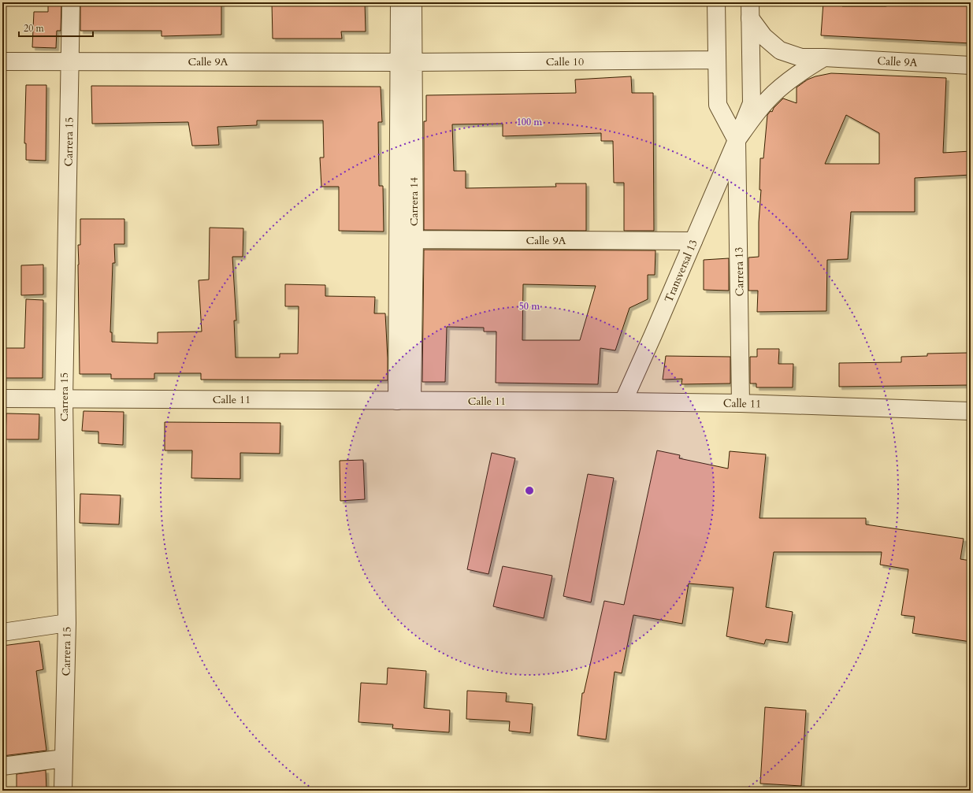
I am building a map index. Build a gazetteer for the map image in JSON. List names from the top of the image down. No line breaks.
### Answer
{"streets":{"street":["Calle 9A","Calle 10","Carrera 15","Carrera 14","Transversal 13","Carrera 13","Calle 11"]},"crossings":[["Calle 9A","Calle 10"],["Calle 9A","Carrera 15"],["Calle 9A","Carrera 14"],["Calle 9A","Transversal 13"],["Calle 9A","Carrera 13"],["Calle 10","Carrera 14"],["Calle 10","Carrera 13"],["Carrera 15","Calle 11"],["Carrera 14","Calle 11"],["Transversal 13","Carrera 13"],["Transversal 13","Calle 11"],["Carrera 13","Calle 11"]],"scale_bar":"20 m","rings":["100 m","50 m"]}
